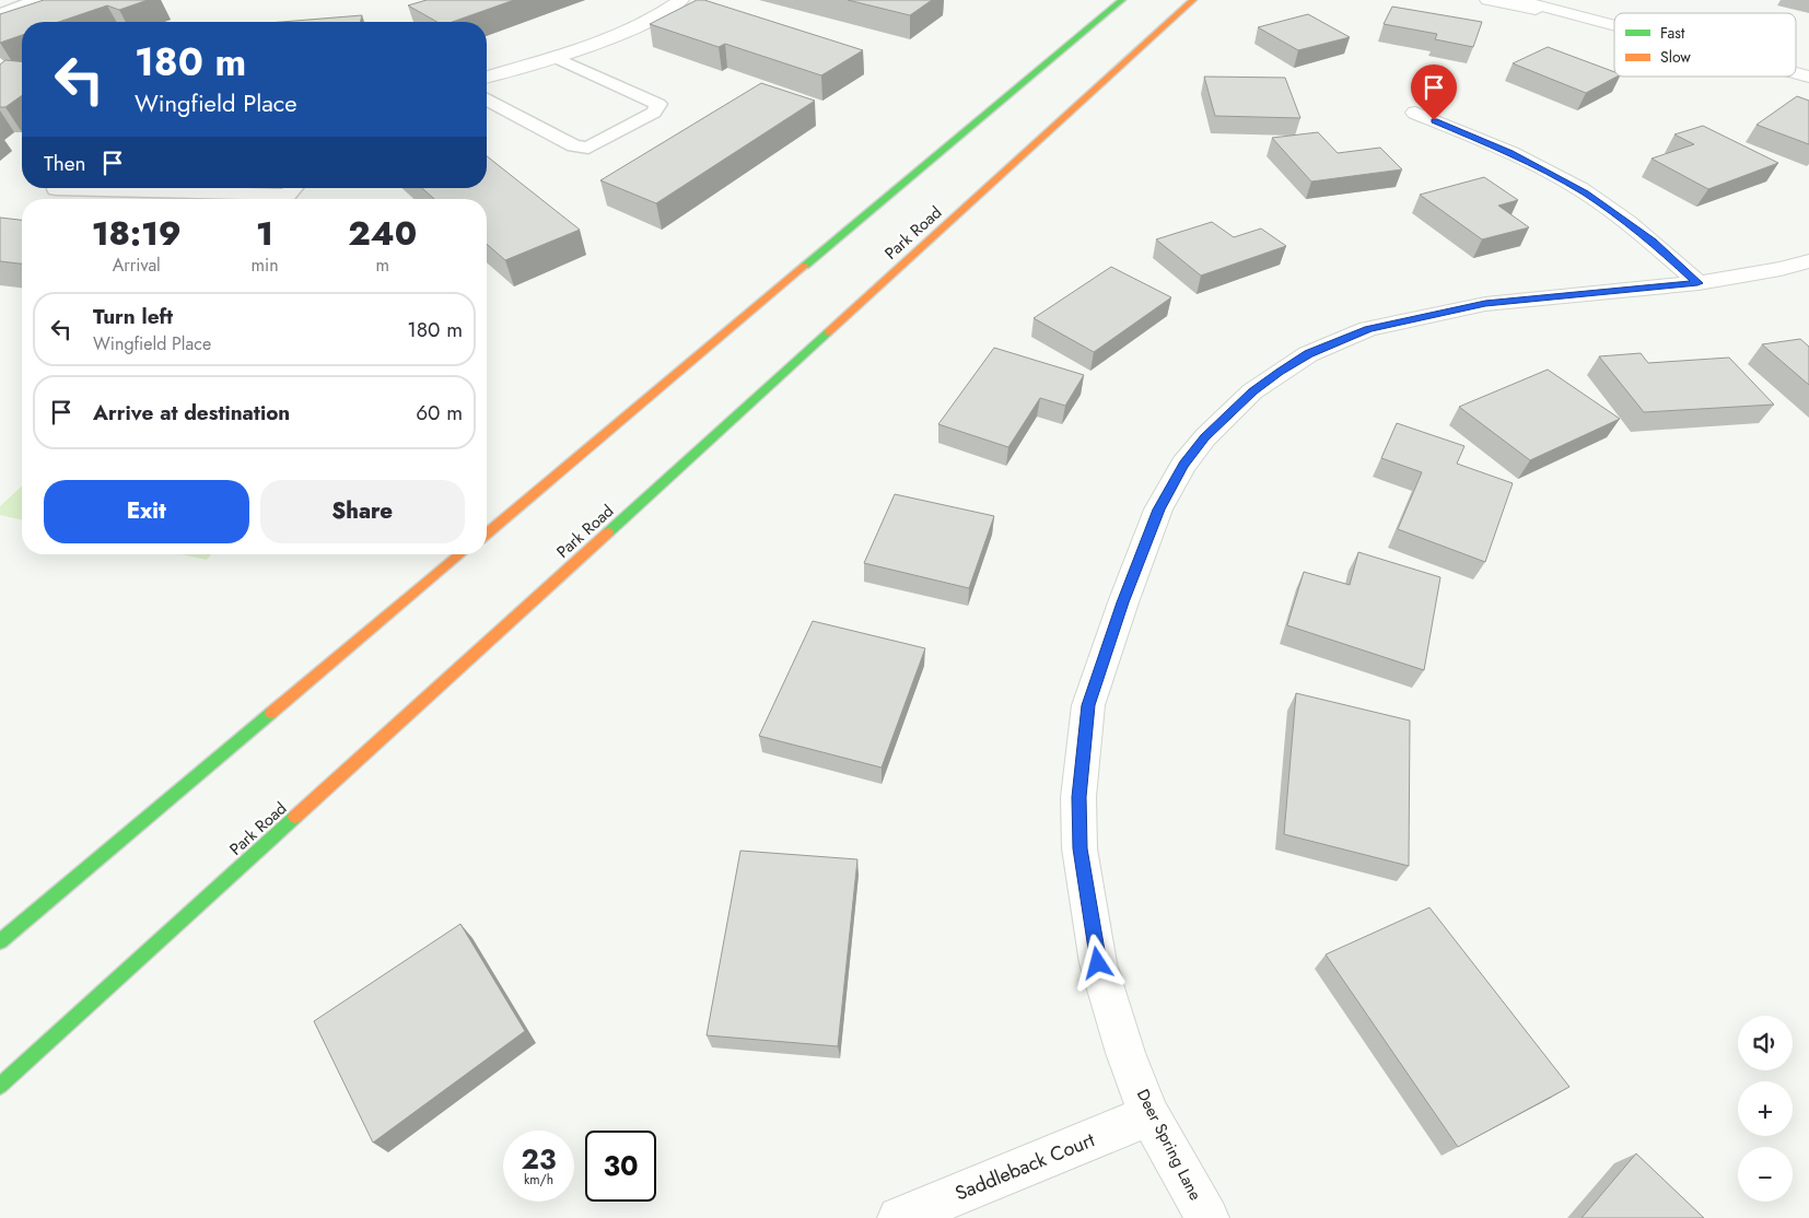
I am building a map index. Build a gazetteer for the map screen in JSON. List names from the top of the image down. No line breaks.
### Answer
{"streets":{"main road":["Park Road"],"street":["Deer Spring Lane","Saddleback Court"]},"crossings":[["Deer Spring Lane","Saddleback Court"]],"legend":["Fast","Slow"],"page":{"turn":["180 m","Wingfield Place"],"then":"Then","eta":["18:19","Arrival","1","min","240","m"],"list":[{"name":"Turn left","note":"Wingfield Place","value":"180 m"},{"name":"Arrive at destination","value":"60 m"}],"buttons":["Exit","Share"],"map_buttons":["+","−"],"speed":"23 km/h","limit":"30"}}
